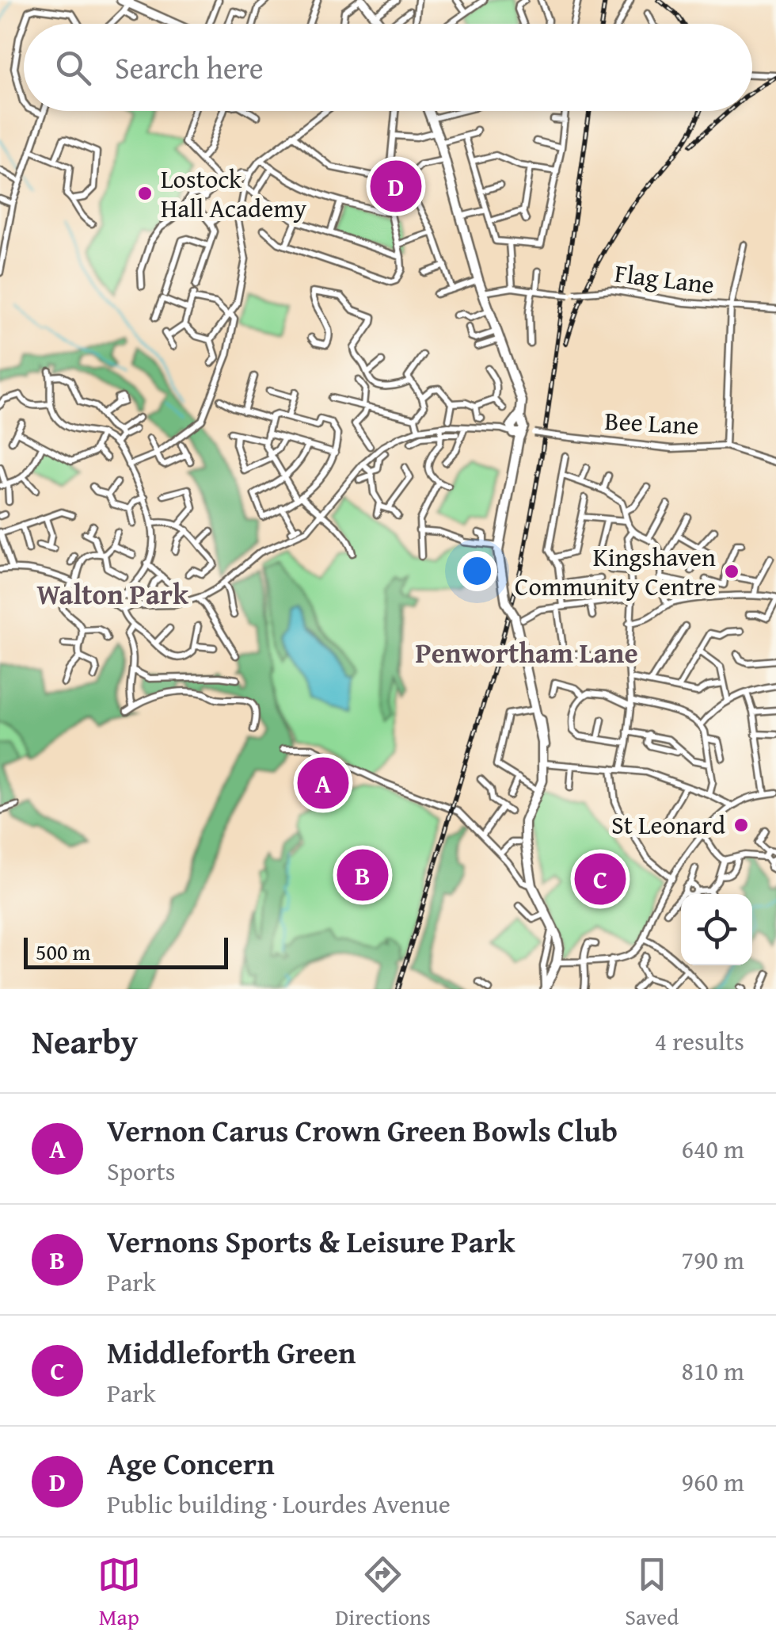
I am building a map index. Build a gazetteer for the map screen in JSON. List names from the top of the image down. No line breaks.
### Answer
{"streets":{"street":["Flag Lane","Bee Lane"]},"districts":["Walton Park","Penwortham Lane"],"places":["Lostock Hall Academy","Kingshaven Community Centre","St Leonard"],"scale_bar":"500 m","page":{"search":"Search here","pins":["D","A","B","C"],"scale":"500 m","heading":["Nearby","4 results"],"list":[{"mark":"A","name":"Vernon Carus Crown Green Bowls Club","note":"Sports","value":"640 m"},{"mark":"B","name":"Vernons Sports & Leisure Park","note":"Park","value":"790 m"},{"mark":"C","name":"Middleforth Green","note":"Park","value":"810 m"},{"mark":"D","name":"Age Concern","note":"Public building · Lourdes Avenue","value":"960 m"}],"nav":["Map","Directions","Saved"]}}
